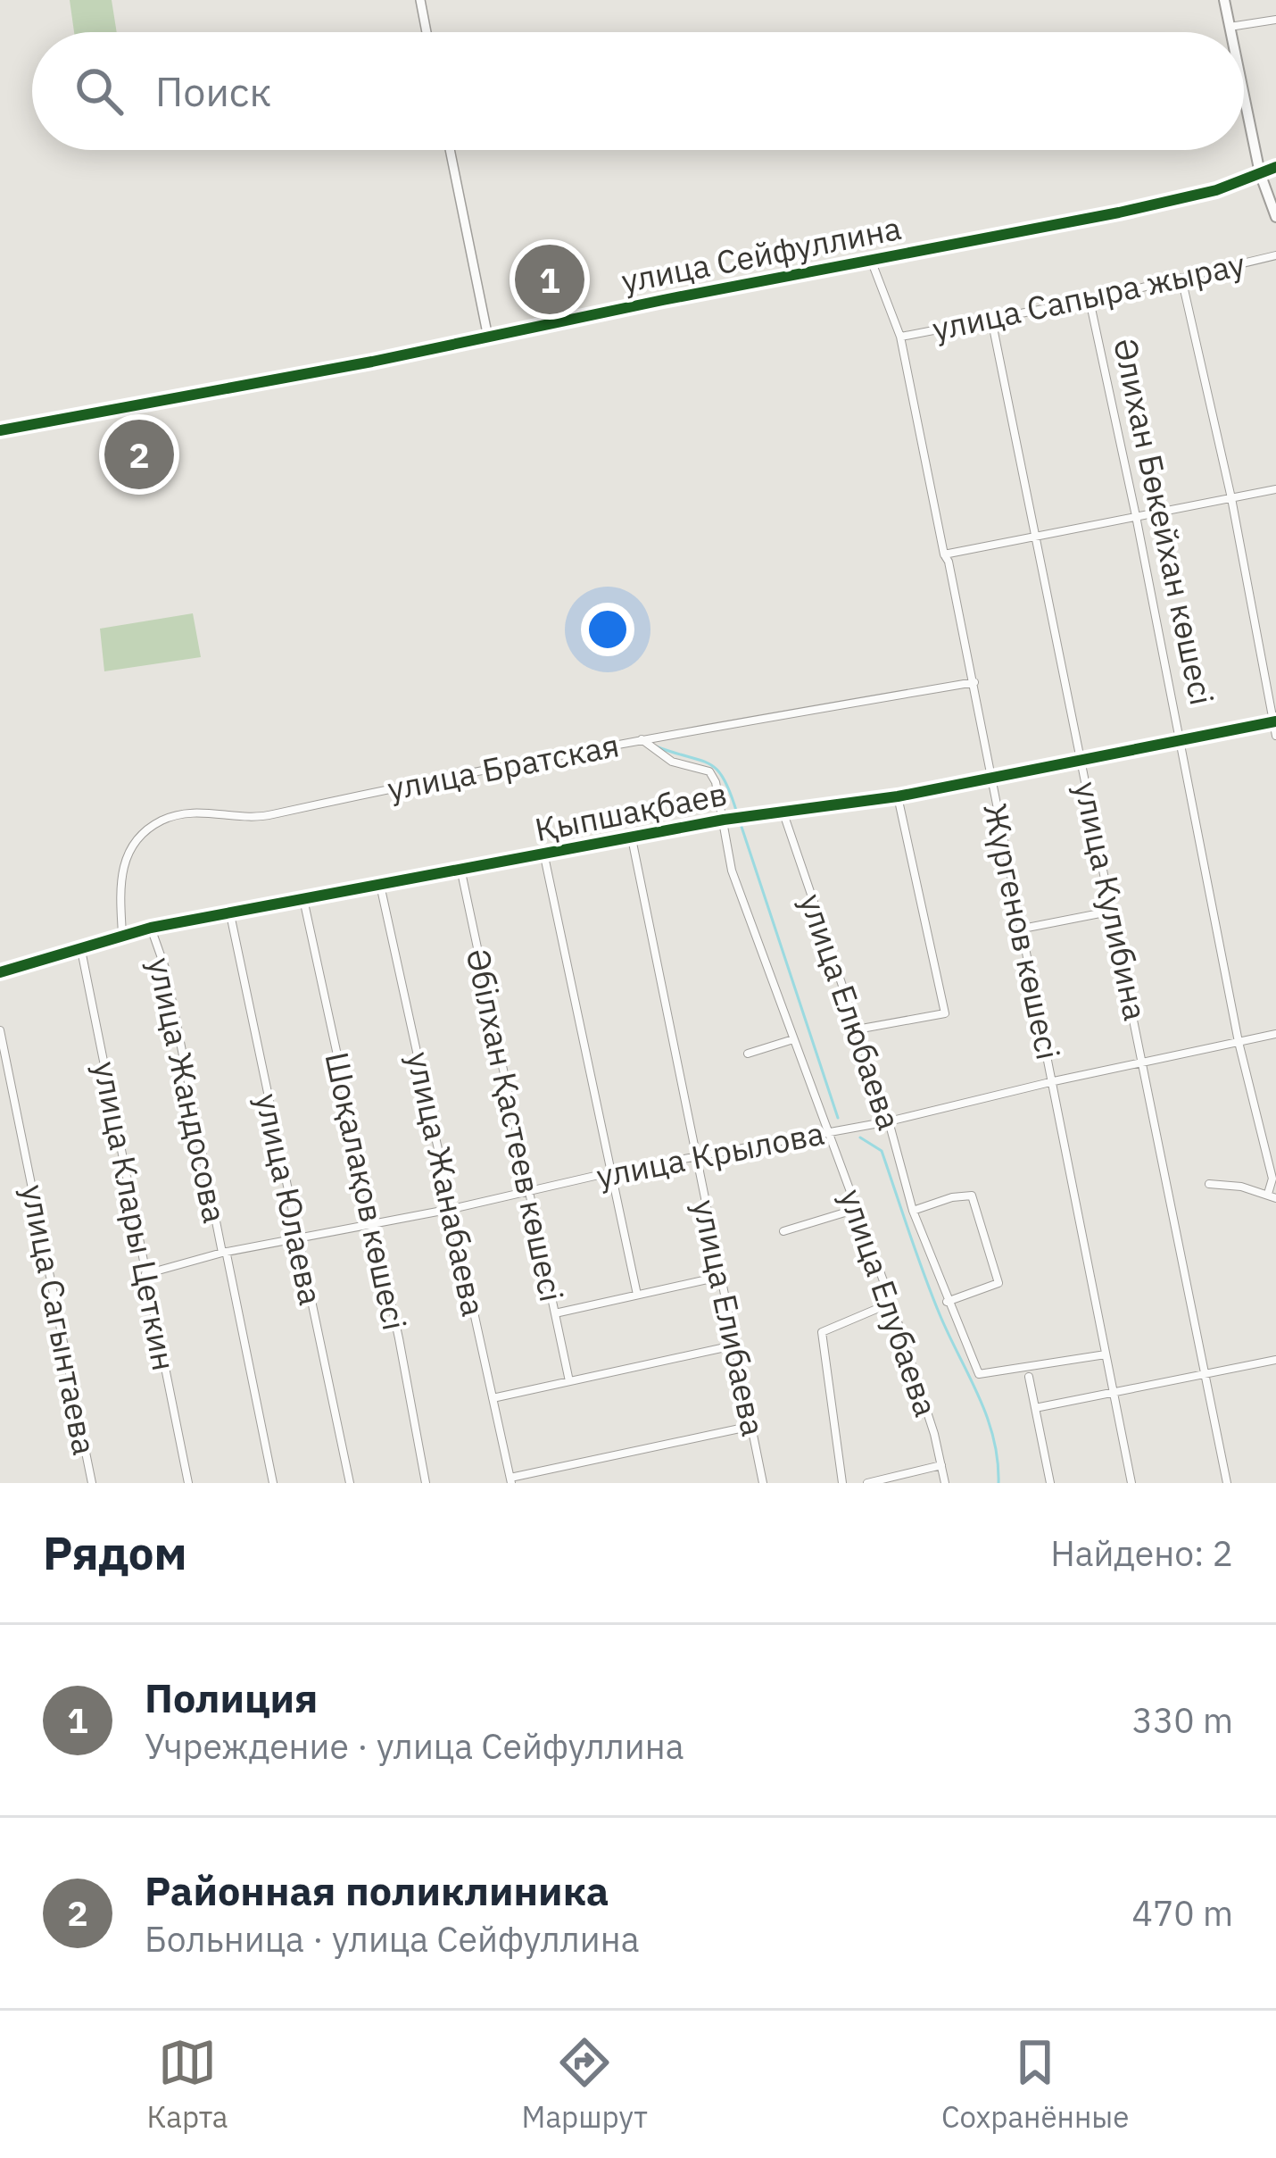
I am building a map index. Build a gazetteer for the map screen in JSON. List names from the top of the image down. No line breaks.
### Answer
{"streets":{"street":["улица Сейфуллина","улица Сапыра жырау","Әлихан Бөкейхан көшесі","улица Братская","Қыпшақбаев","улица Кулибина","Жүргенов көшесі","улица Елюбаева","улица Жандосова","Әбілхан Қастеев көшесі","улица Крылова","улица Жанабаева","Шоқалақов көшесі","улица Юлаева","улица Клары Цеткин","улица Елубаева","улица Елибаева","улица Сагынтаева"]},"crossings":[["улица Сейфуллина","Жүргенов көшесі"],["улица Сапыра жырау","Әлихан Бөкейхан көшесі"],["улица Сапыра жырау","улица Кулибина"],["улица Сапыра жырау","Жүргенов көшесі"],["Әлихан Бөкейхан көшесі","Қыпшақбаев"],["Әлихан Бөкейхан көшесі","улица Крылова"],["улица Братская","Қыпшақбаев"],["улица Братская","Жүргенов көшесі"],["улица Братская","улица Елубаева"],["Қыпшақбаев","улица Кулибина"],["Қыпшақбаев","Жүргенов көшесі"],["Қыпшақбаев","улица Елюбаева"],["Қыпшақбаев","улица Жандосова"],["Қыпшақбаев","Әбілхан Қастеев көшесі"],["Қыпшақбаев","улица Жанабаева"],["Қыпшақбаев","Шоқалақов көшесі"],["Қыпшақбаев","улица Юлаева"],["Қыпшақбаев","улица Клары Цеткин"],["Қыпшақбаев","улица Елубаева"],["Қыпшақбаев","улица Елибаева"],["улица Кулибина","улица Крылова"],["Жүргенов көшесі","улица Елюбаева"],["Жүргенов көшесі","улица Крылова"],["улица Елюбаева","улица Крылова"],["улица Жандосова","улица Крылова"],["Әбілхан Қастеев көшесі","улица Крылова"],["улица Крылова","улица Жанабаева"],["улица Крылова","Шоқалақов көшесі"],["улица Крылова","улица Юлаева"],["улица Крылова","улица Клары Цеткин"],["улица Крылова","улица Елубаева"],["улица Крылова","улица Елибаева"]],"page":{"search":"Поиск","pins":["1","2"],"heading":["Рядом","Найдено: 2"],"list":[{"mark":"1","name":"Полиция","note":"Учреждение · улица Сейфуллина","value":"330 m"},{"mark":"2","name":"Районная поликлиника","note":"Больница · улица Сейфуллина","value":"470 m"}],"nav":["Карта","Маршрут","Сохранённые"]}}
